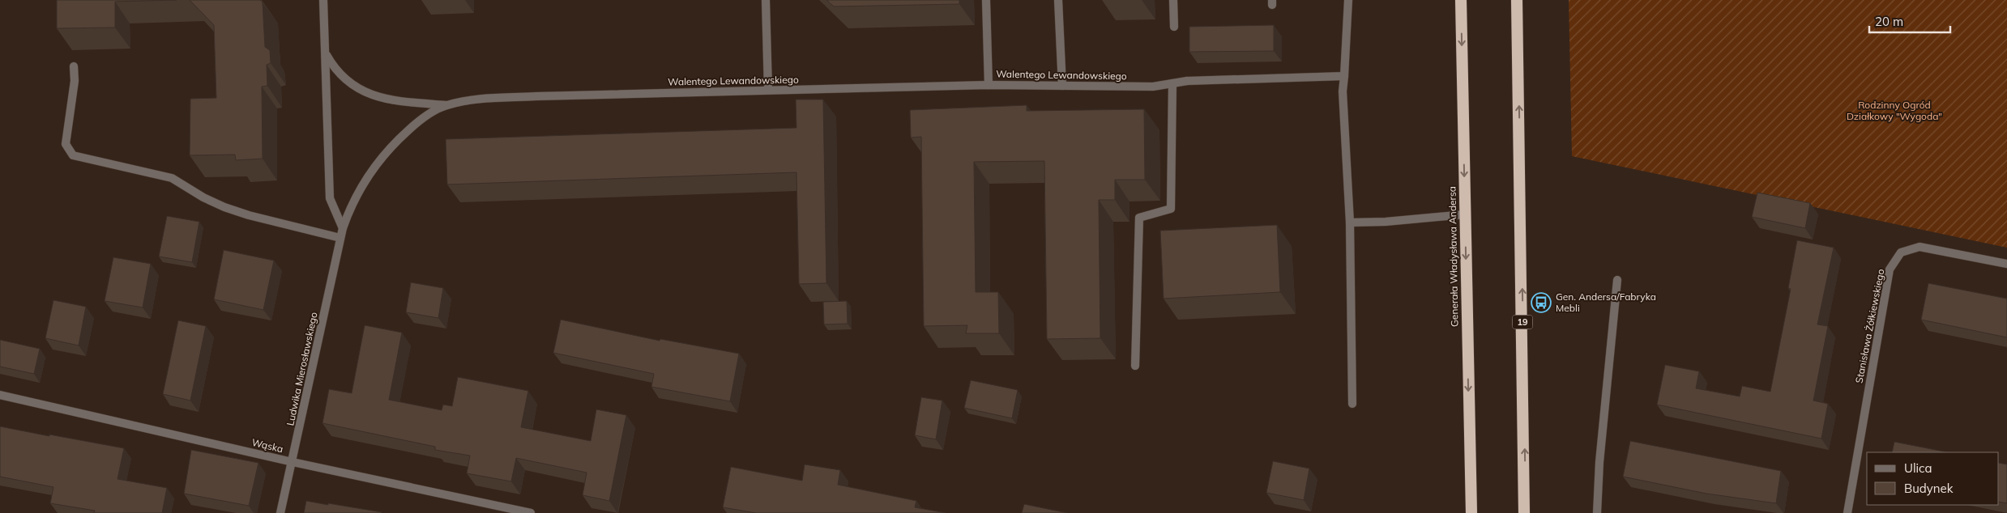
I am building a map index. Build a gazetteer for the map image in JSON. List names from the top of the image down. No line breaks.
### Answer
{"streets":{"highway":["Generała Władysława Andersa","19"],"street":["Walentego Lewandowskiego","Stanisława Żółkiewskiego","Ludwika Mierosławskiego","Wąska"]},"crossings":[["Walentego Lewandowskiego","Ludwika Mierosławskiego"],["Ludwika Mierosławskiego","Wąska"]],"parks":["Rodzinny Ogród Działkowy \"Wygoda\""],"places":{"bus stop":["Gen. Andersa/Fabryka Mebli"]},"legend":["Ulica","Budynek"],"scale_bar":"20 m"}
